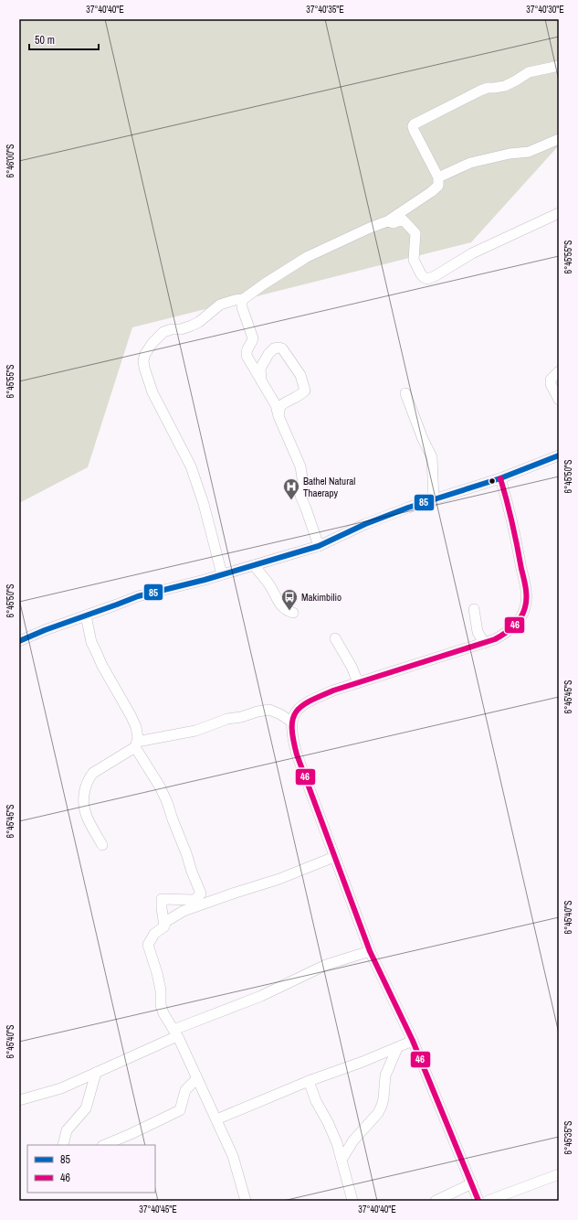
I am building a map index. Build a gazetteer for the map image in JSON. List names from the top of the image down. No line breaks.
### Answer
{"places":{"hospital":["Bathel Natural Thaerapy"],"bus stop":["Makimbilio"]},"lines":["transit line 85","transit line 46"],"legend":["85","46"],"scale_bar":"50 m","coordinates":["37°40'40\"E","37°40'35\"E","37°40'30\"E","6°46'00\"S","6°45'55\"S","6°45'50\"S","6°45'45\"S","6°45'40\"S","6°45'35\"S","37°40'45\"E"]}
